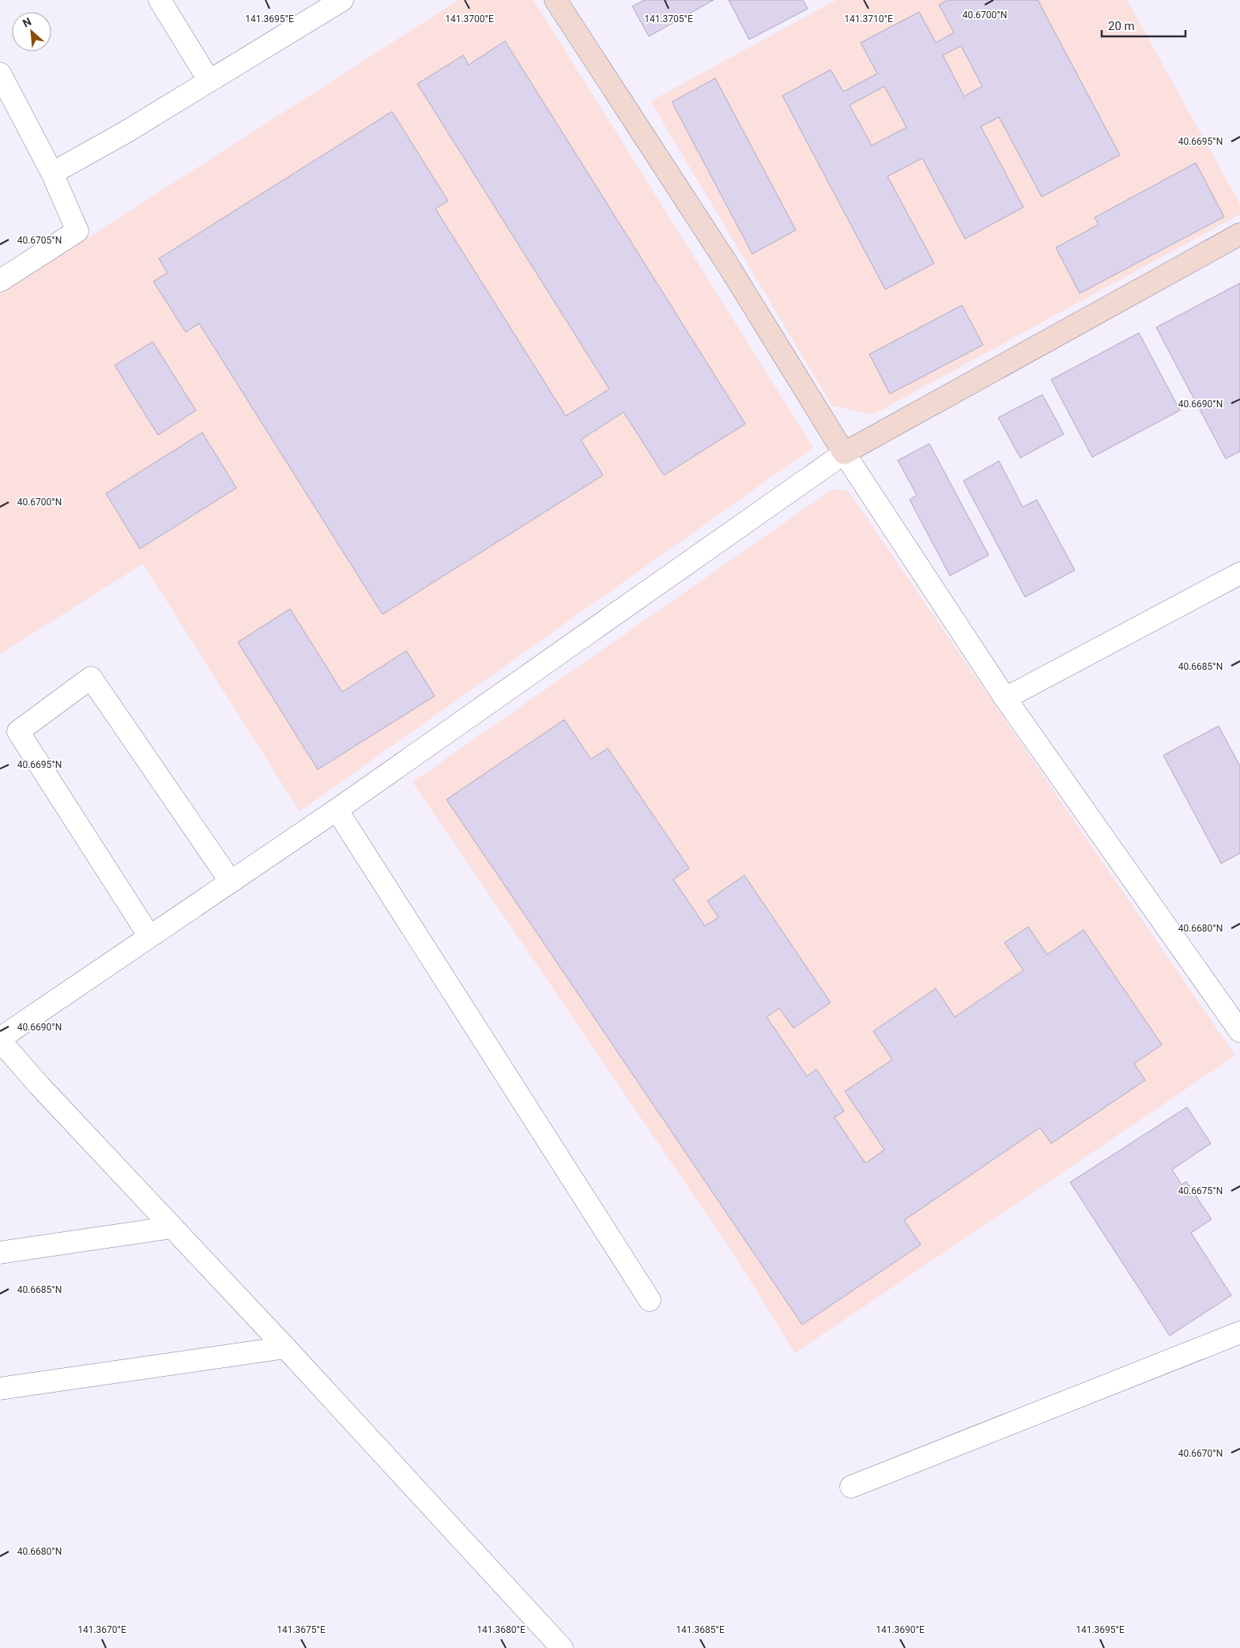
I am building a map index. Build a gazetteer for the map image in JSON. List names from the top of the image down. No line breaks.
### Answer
{"scale_bar":"20 m","north":"top left","coordinates":["40.6700°N","141.3695°E","141.3700°E","141.3705°E","141.3710°E","40.6695°N","40.6705°N","40.6690°N","40.6685°N","40.6680°N","40.6675°N","40.6670°N","141.3670°E","141.3675°E","141.3680°E","141.3685°E","141.3690°E"]}
